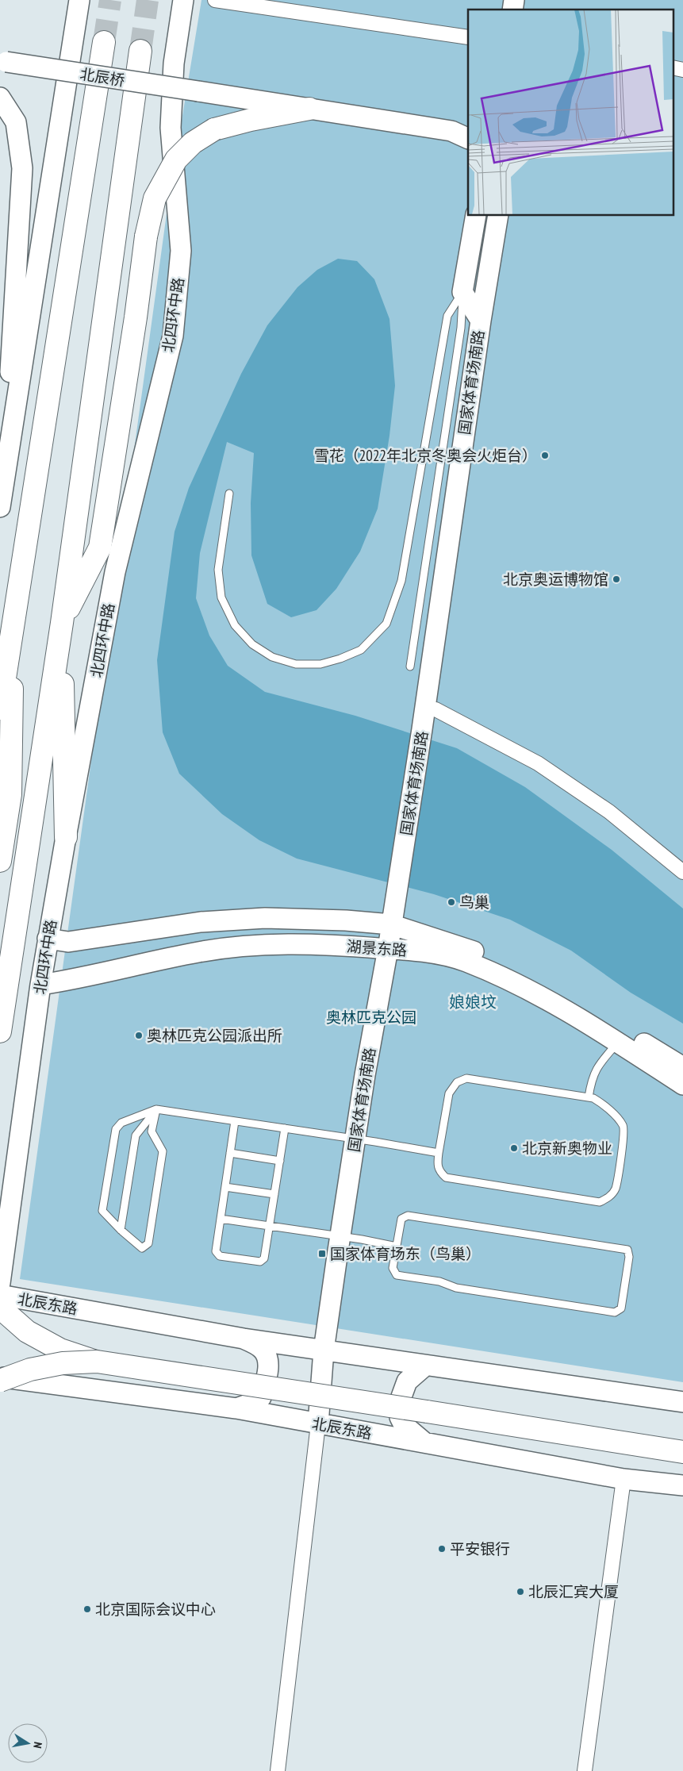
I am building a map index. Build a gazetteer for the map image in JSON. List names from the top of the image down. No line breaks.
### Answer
{"streets":{"street":["北辰桥","北四环中路","国家体育场南路","湖景东路","北辰东路"]},"crossings":[["北四环中路","湖景东路"],["国家体育场南路","湖景东路"],["国家体育场南路","北辰东路"]],"districts":["娘娘坟"],"parks":["奥林匹克公园"],"places":{"other":["雪花（2022年北京冬奥会火炬台）","北京奥运博物馆","鸟巢","奥林匹克公园派出所","北京新奥物业","平安银行","北辰汇宾大厦","北京国际会议中心"],"transit":["国家体育场东（鸟巢）"]},"north":"right"}
